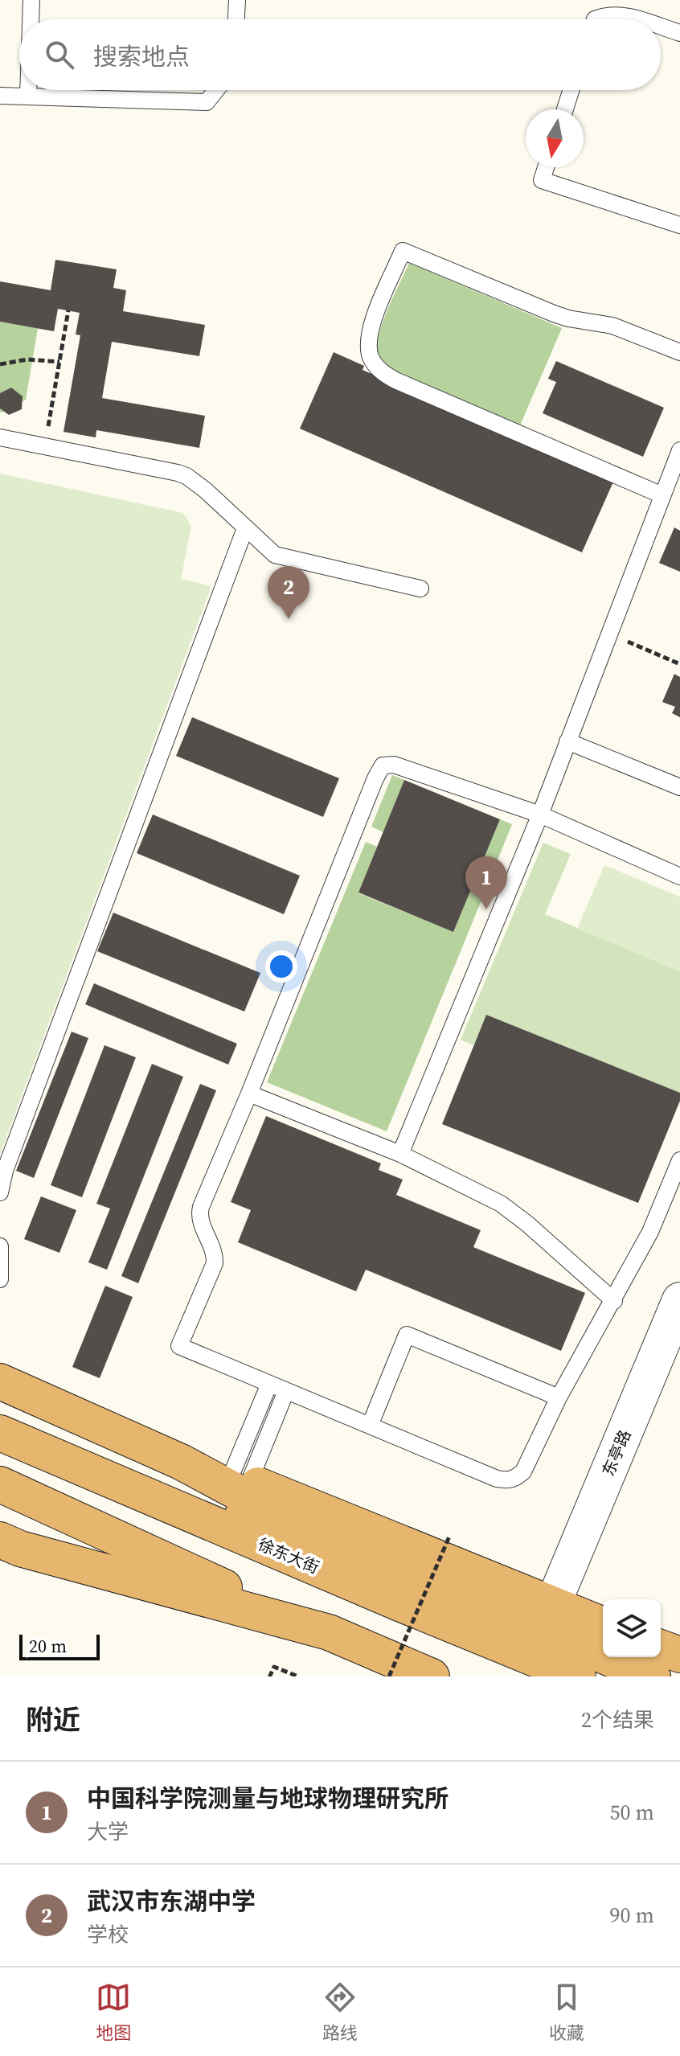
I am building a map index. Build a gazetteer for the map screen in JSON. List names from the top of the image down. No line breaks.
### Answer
{"streets":{"highway":["徐东大街"],"street":["东亭路"]},"scale_bar":"20 m","north":"bottom","page":{"search":"搜索地点","pins":["2","1"],"scale":"20 m","heading":["附近","2个结果"],"list":[{"mark":"1","name":"中国科学院测量与地球物理研究所","note":"大学","value":"50 m"},{"mark":"2","name":"武汉市东湖中学","note":"学校","value":"90 m"}],"nav":["地图","路线","收藏"]}}
